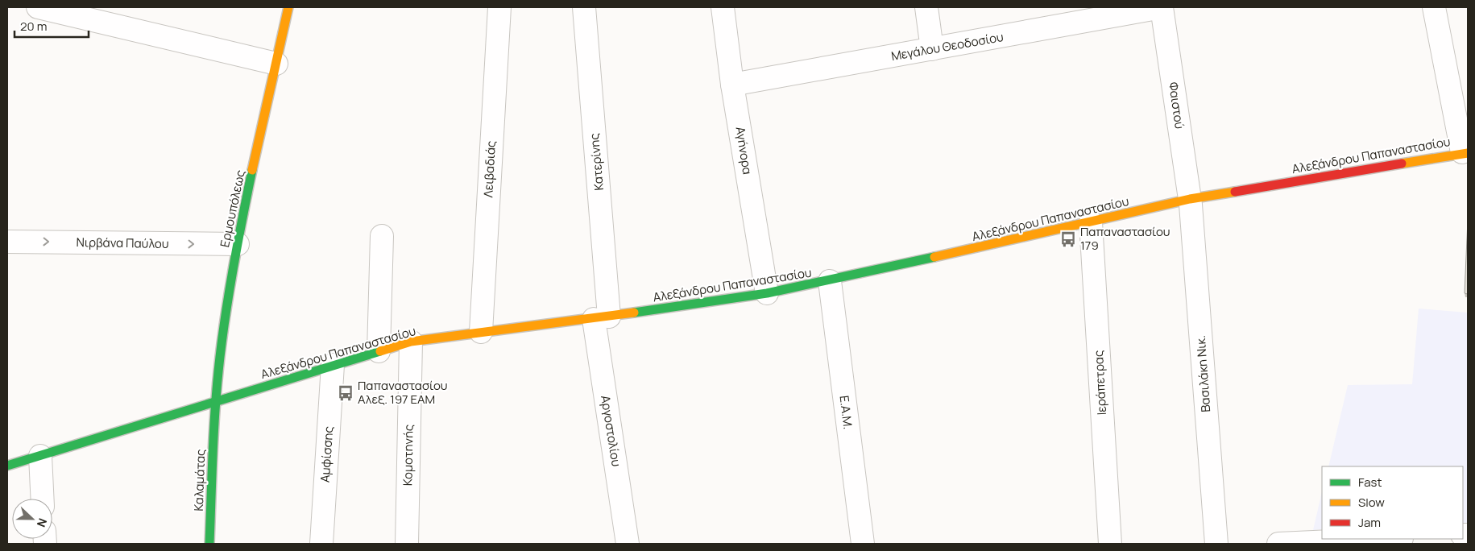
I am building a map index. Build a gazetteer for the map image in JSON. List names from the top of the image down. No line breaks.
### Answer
{"streets":{"main road":["Αλεξάνδρου Παπαναστασίου","Ερμουπόλεως","Καλαμάτας"],"street":["Μεγάλου Θεοδοσίου","Φαιστού","Αγήνορα","Κατερίνης","Λειβαδιάς","Νιρβάνα Παύλου","Βασιλάκη Νικ.","Ιεράπετρας","Ε.Α.Μ.","Αργοστολίου","Αμφίσσης","Κομοτηνής"]},"crossings":[["Μεγάλου Θεοδοσίου","Φαιστού"],["Μεγάλου Θεοδοσίου","Αγήνορα"],["Φαιστού","Αλεξάνδρου Παπαναστασίου"],["Φαιστού","Βασιλάκη Νικ."],["Αγήνορα","Αλεξάνδρου Παπαναστασίου"],["Αλεξάνδρου Παπαναστασίου","Κατερίνης"],["Αλεξάνδρου Παπαναστασίου","Λειβαδιάς"],["Αλεξάνδρου Παπαναστασίου","Ερμουπόλεως"],["Αλεξάνδρου Παπαναστασίου","Βασιλάκη Νικ."],["Αλεξάνδρου Παπαναστασίου","Ιεράπετρας"],["Αλεξάνδρου Παπαναστασίου","Ε.Α.Μ."],["Αλεξάνδρου Παπαναστασίου","Αργοστολίου"],["Αλεξάνδρου Παπαναστασίου","Αμφίσσης"],["Αλεξάνδρου Παπαναστασίου","Κομοτηνής"],["Κατερίνης","Αργοστολίου"],["Ερμουπόλεως","Νιρβάνα Παύλου"],["Ερμουπόλεως","Καλαμάτας"]],"one_way":["Νιρβάνα Παύλου"],"places":{"bus stop":["Παπαναστασίου 179","Παπαναστασίου Αλεξ. 197 ΕΑΜ"]},"legend":["Fast","Slow","Jam"],"scale_bar":"20 m","north":"right"}
